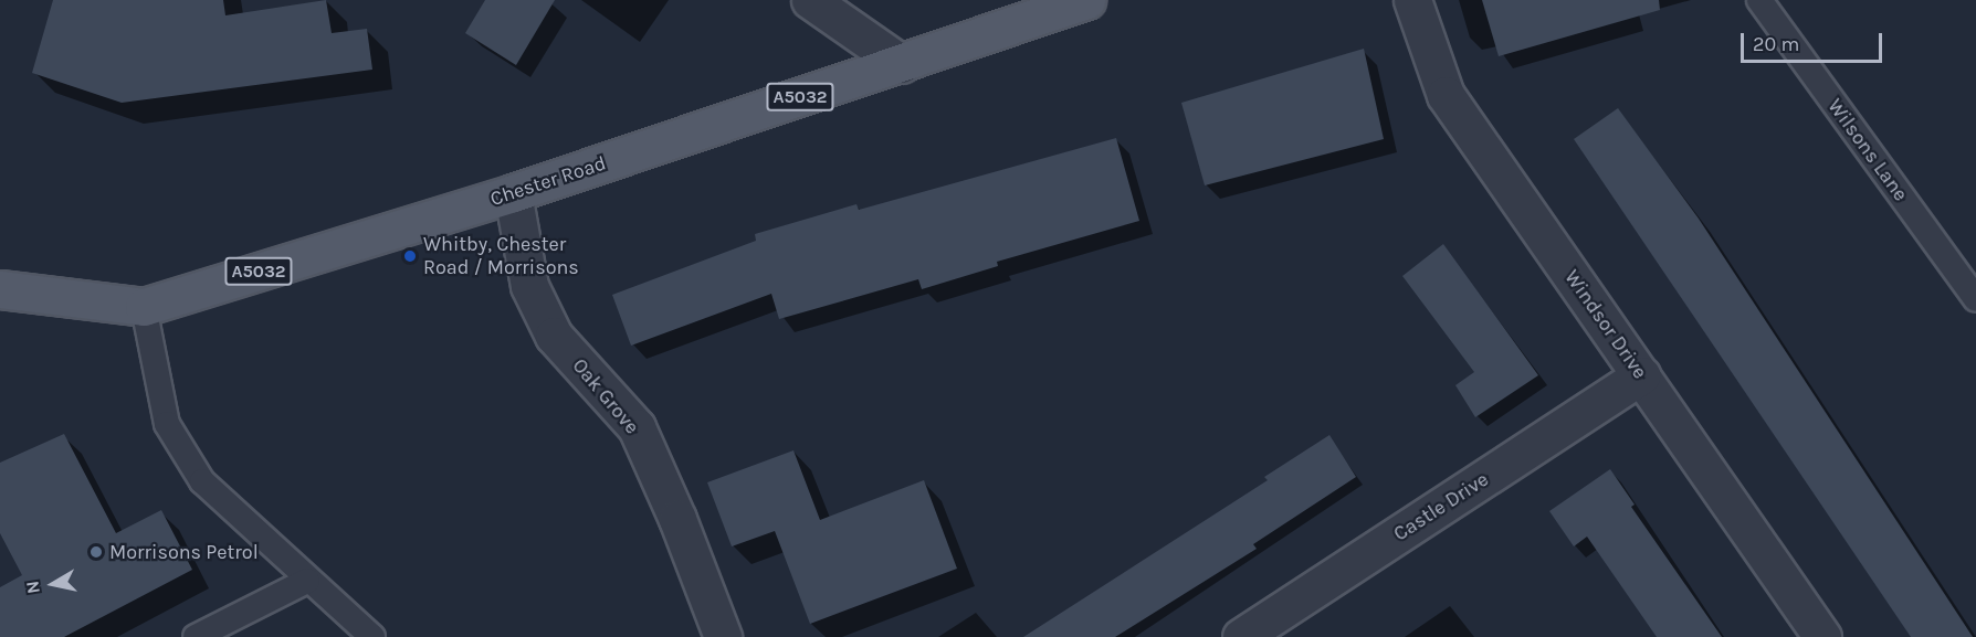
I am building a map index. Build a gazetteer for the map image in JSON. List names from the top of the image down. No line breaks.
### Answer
{"streets":{"main road":["A5032","Chester Road"],"street":["Windsor Drive","Oak Grove","Castle Drive"],"lane":["Wilsons Lane"]},"crossings":[["Chester Road","Oak Grove"],["Windsor Drive","Castle Drive"]],"places":["Whitby, Chester Road / Morrisons","Morrisons Petrol"],"scale_bar":"20 m","north":"left"}
